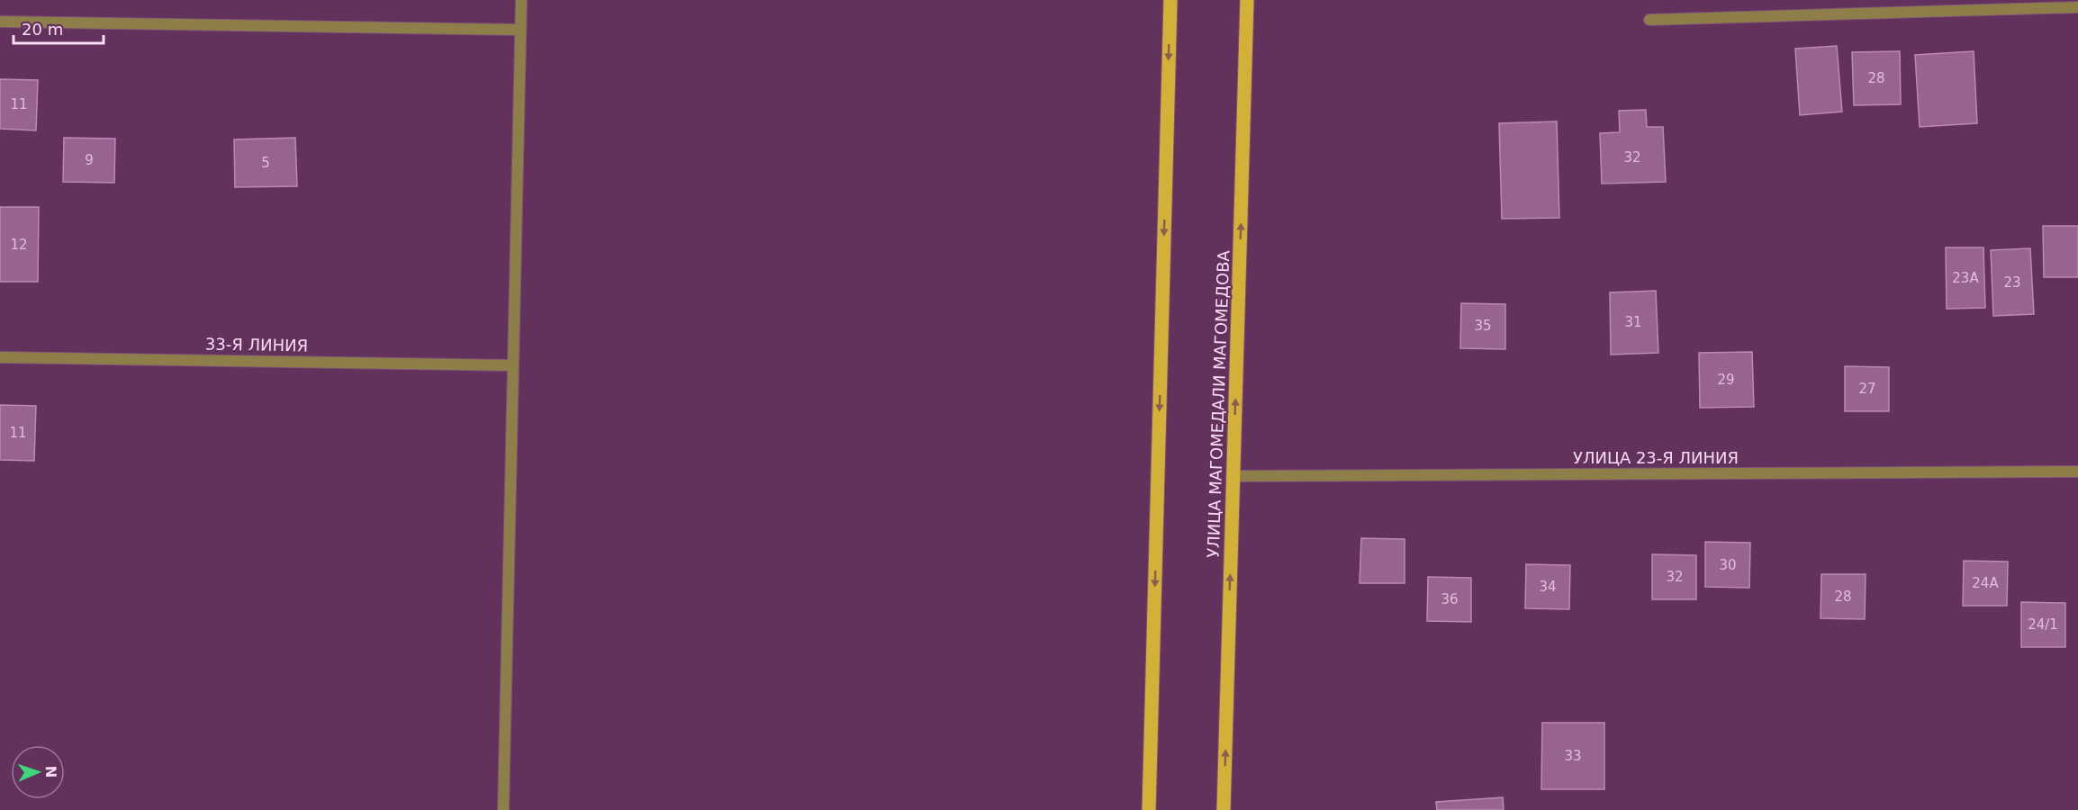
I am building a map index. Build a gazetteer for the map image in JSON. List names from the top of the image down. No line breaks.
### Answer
{"streets":{"main road":["УЛИЦА МАГОМЕДАЛИ МАГОМЕДОВА"],"street":["33-Я ЛИНИЯ","УЛИЦА 23-Я ЛИНИЯ"]},"crossings":[["УЛИЦА МАГОМЕДАЛИ МАГОМЕДОВА","УЛИЦА 23-Я ЛИНИЯ"]],"house_numbers":["28","11","32","9","5","12","23А","23","31","35","29","27","11","30","32","24А","34","28","36","24/1","33"],"scale_bar":"20 m","north":"right"}
